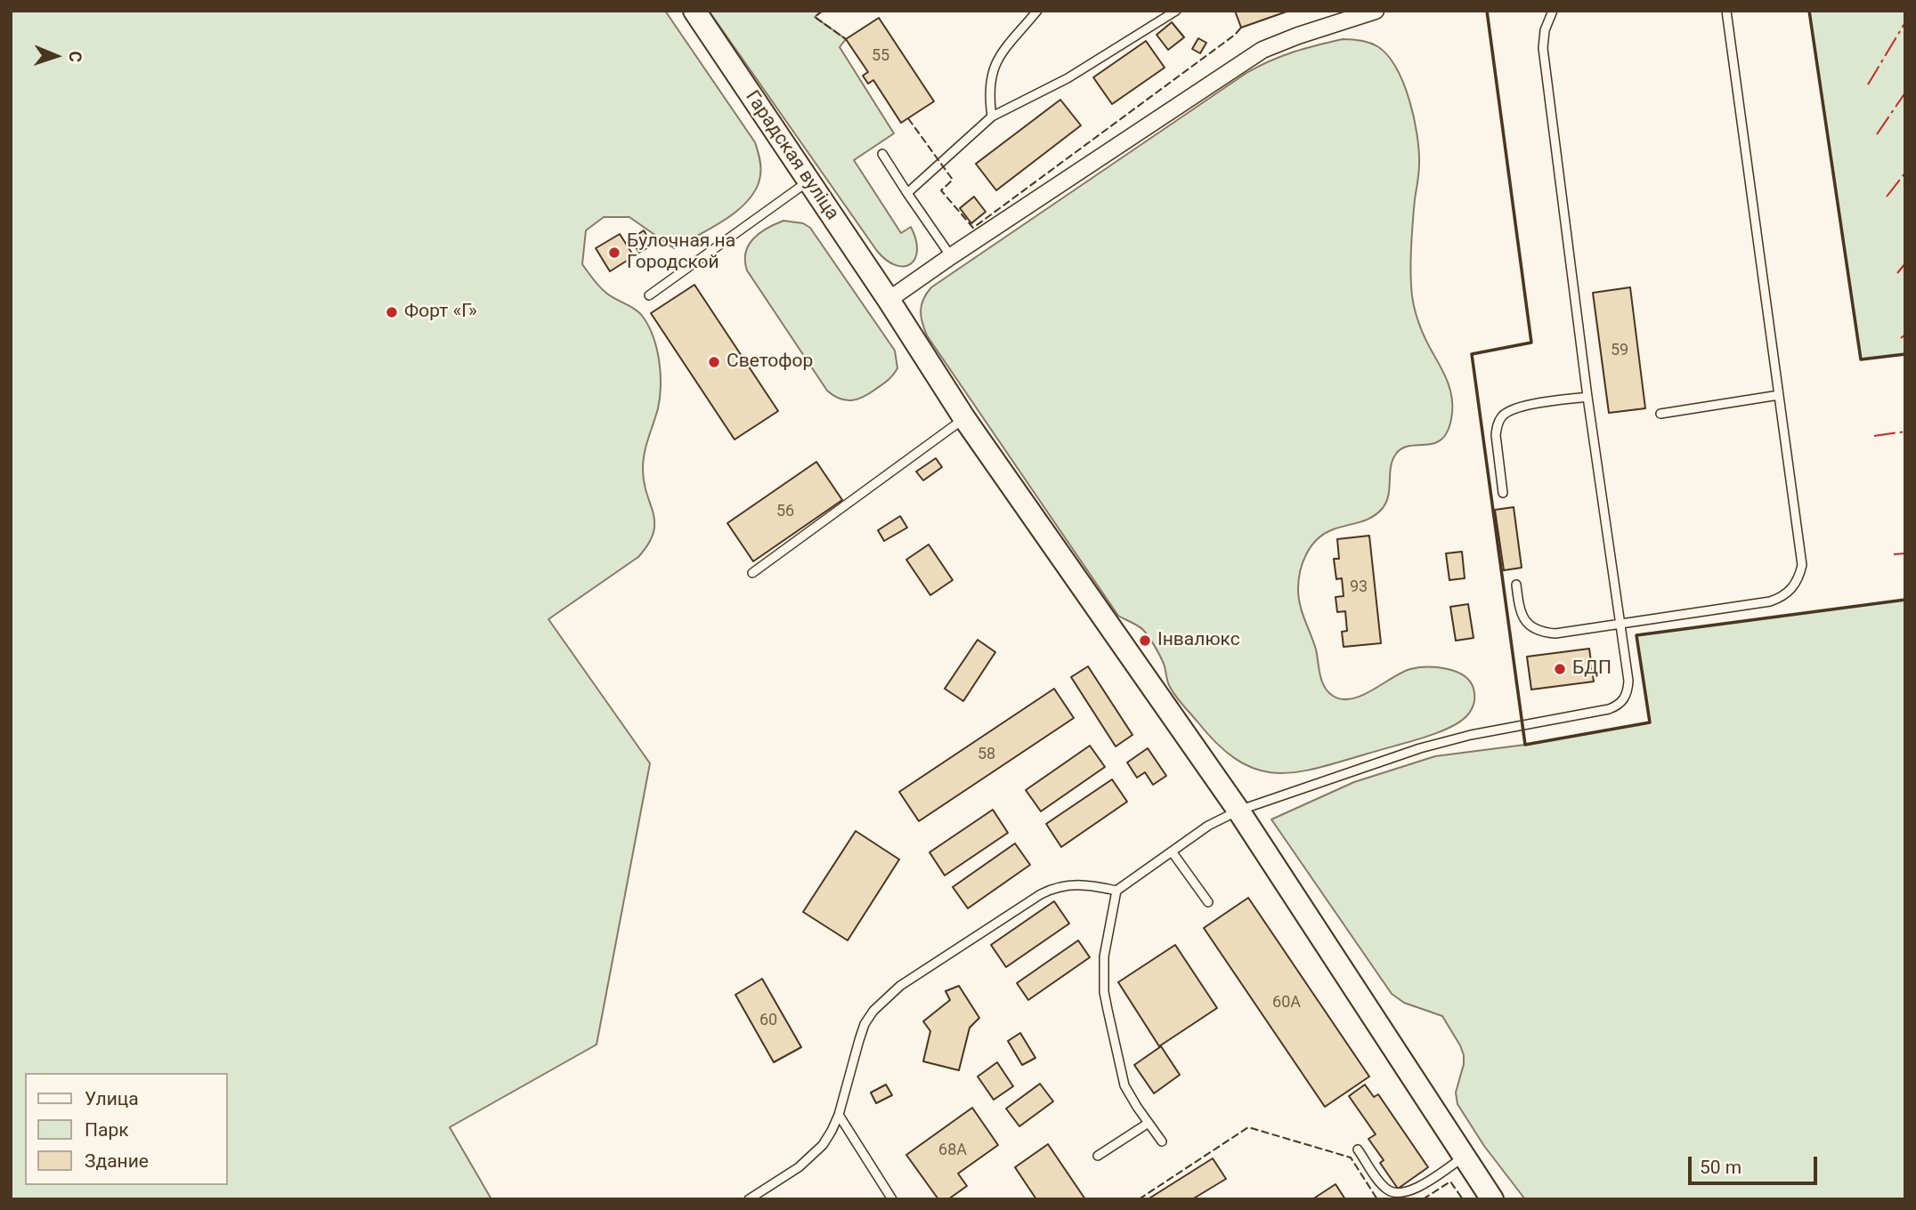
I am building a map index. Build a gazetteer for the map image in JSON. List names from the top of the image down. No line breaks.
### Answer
{"streets":{"main road":["Гарадская вуліца"]},"places":["Булочная на Городской","Форт «Г»","Светофор","Інвалюкс","БДП"],"house_numbers":["55","59","56","93","58","60А","60","68А"],"legend":["Улица","Парк","Здание"],"scale_bar":"50 m","north":"right"}
